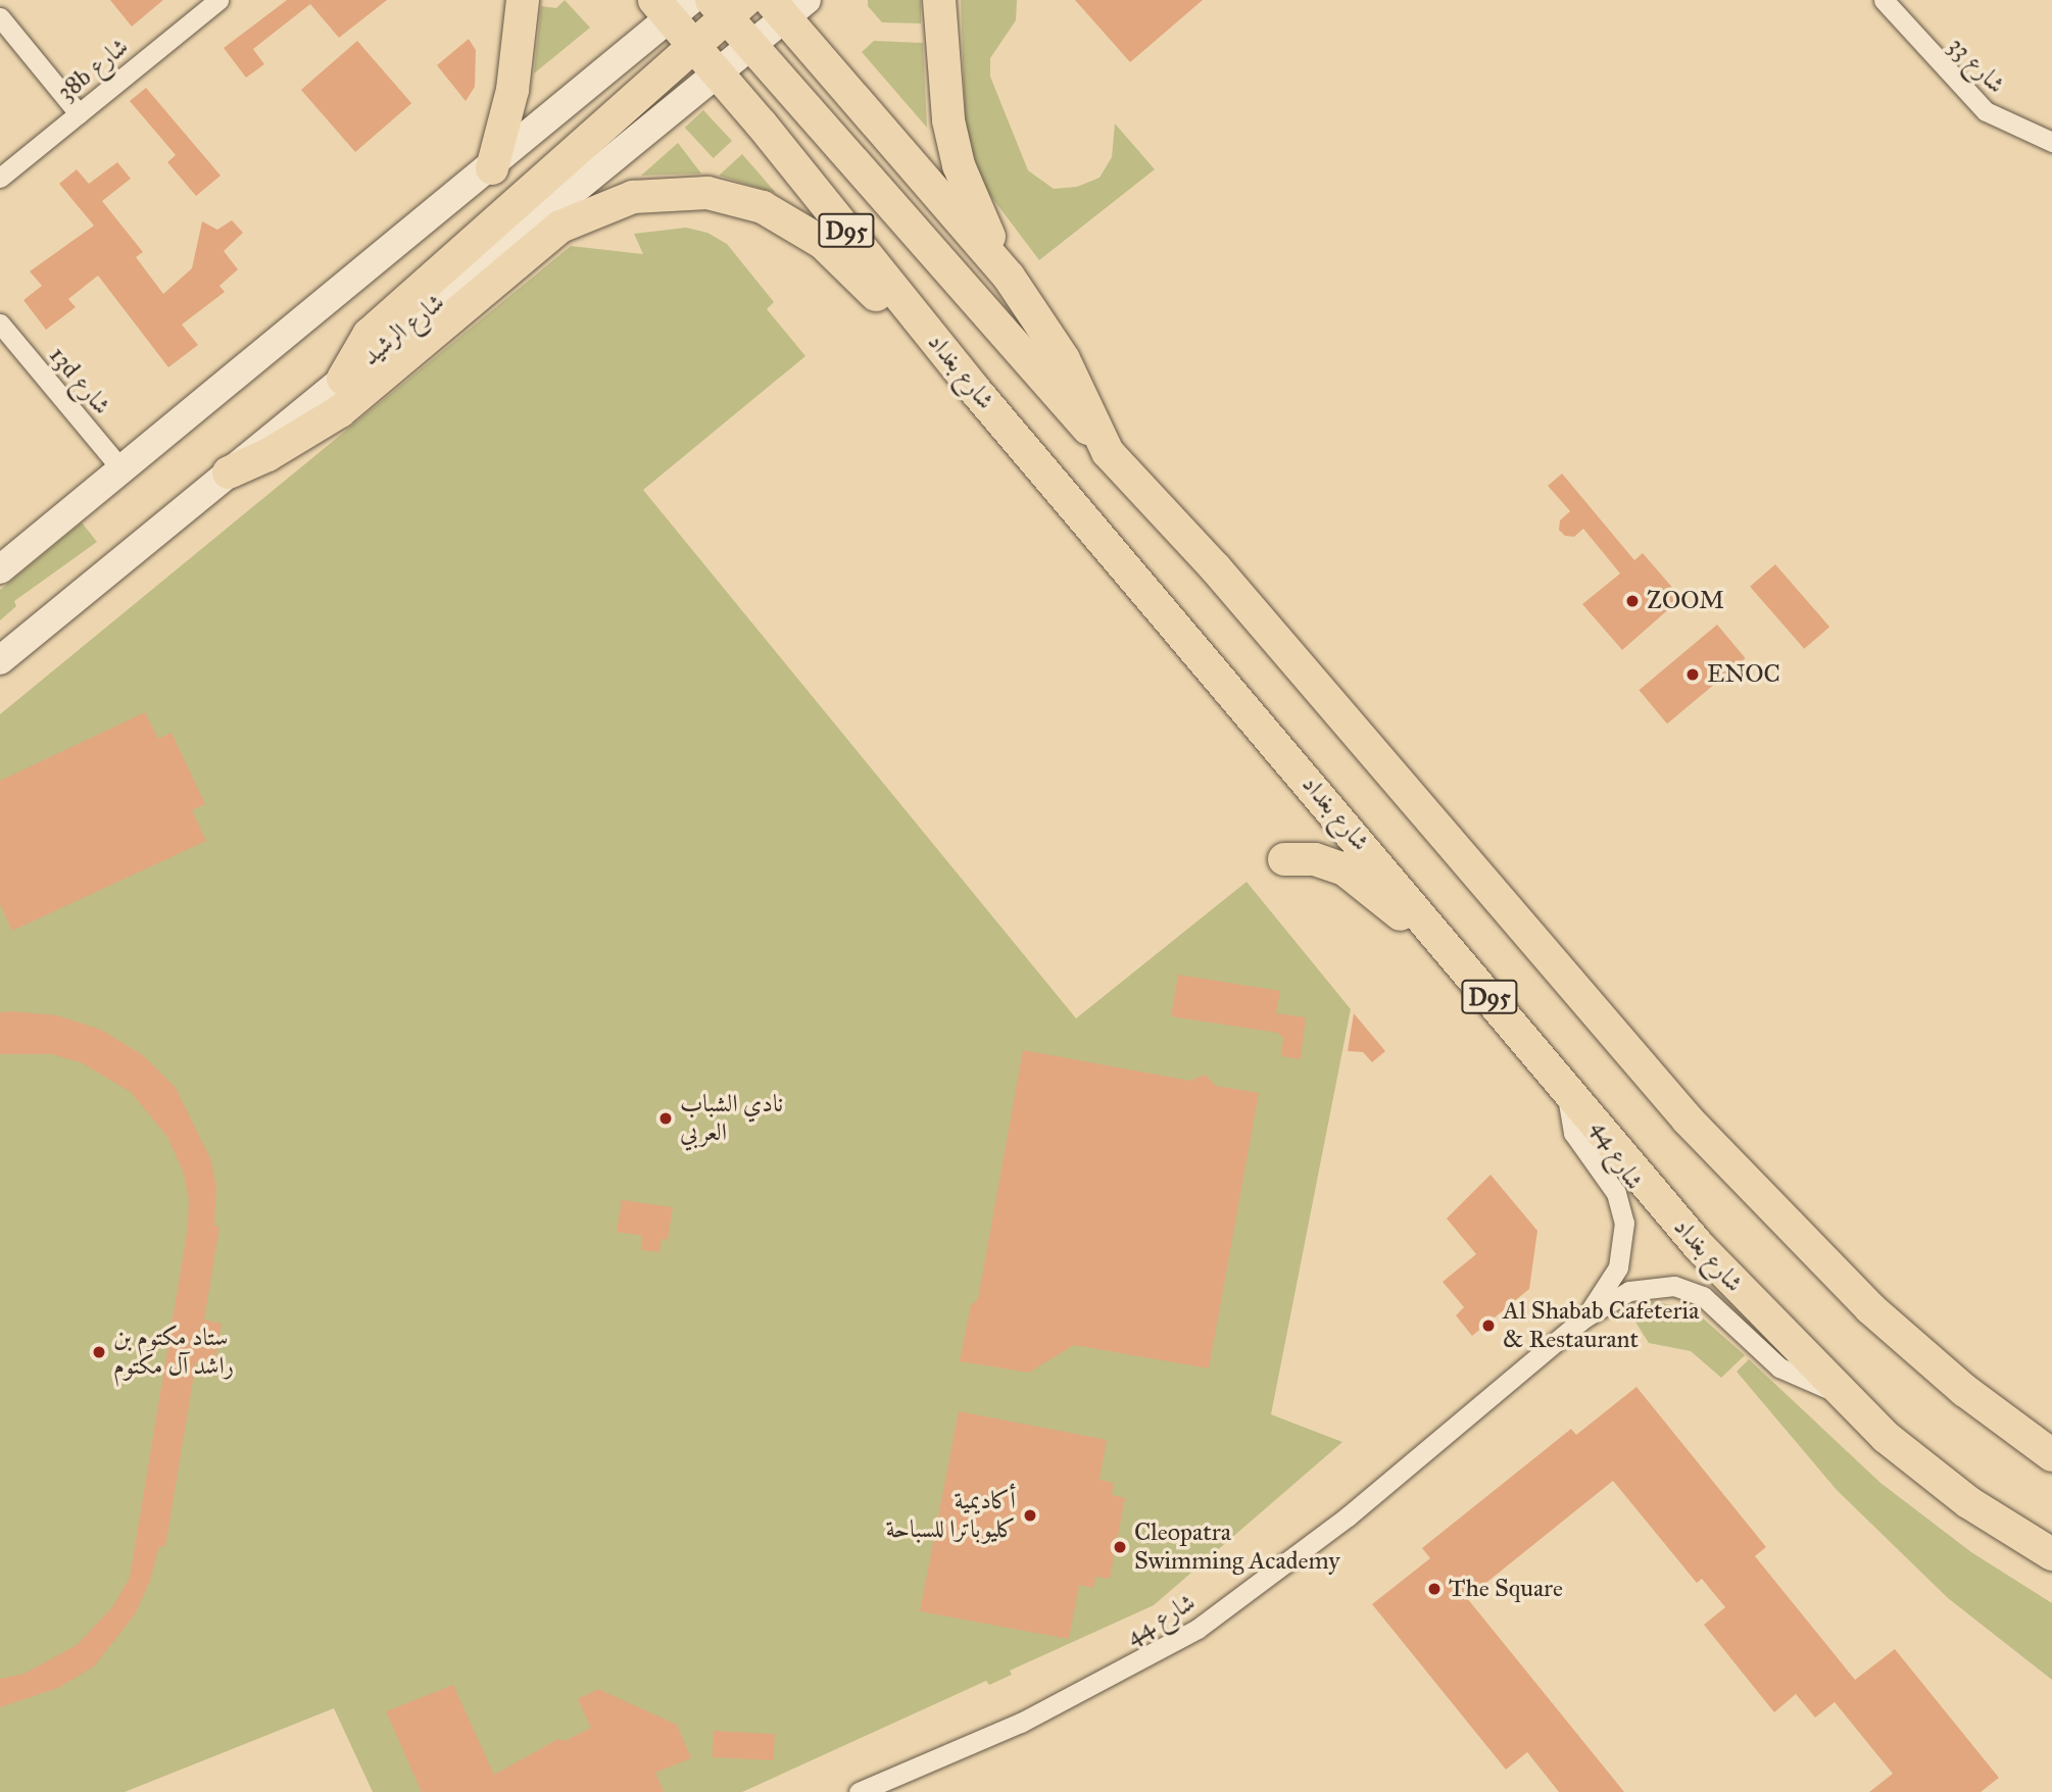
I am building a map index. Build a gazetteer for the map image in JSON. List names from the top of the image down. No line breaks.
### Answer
{"streets":{"main road":["D95","شارع الرشيد","شارع بغداد"],"street":["شارع 33","38b شارع","13d شارع","شارع 44"]},"crossings":[["D95","شارع الرشيد"],["شارع الرشيد","شارع بغداد"],["شارع بغداد","شارع 44"]],"places":["ZOOM","ENOC","نادي الشباب العربي","Al Shabab Cafeteria & Restaurant","ستاد مكتوم بن راشد آل مكتوم","أكاديمية كليوباترا للسباحة","Cleopatra Swimming Academy","The Square"]}
